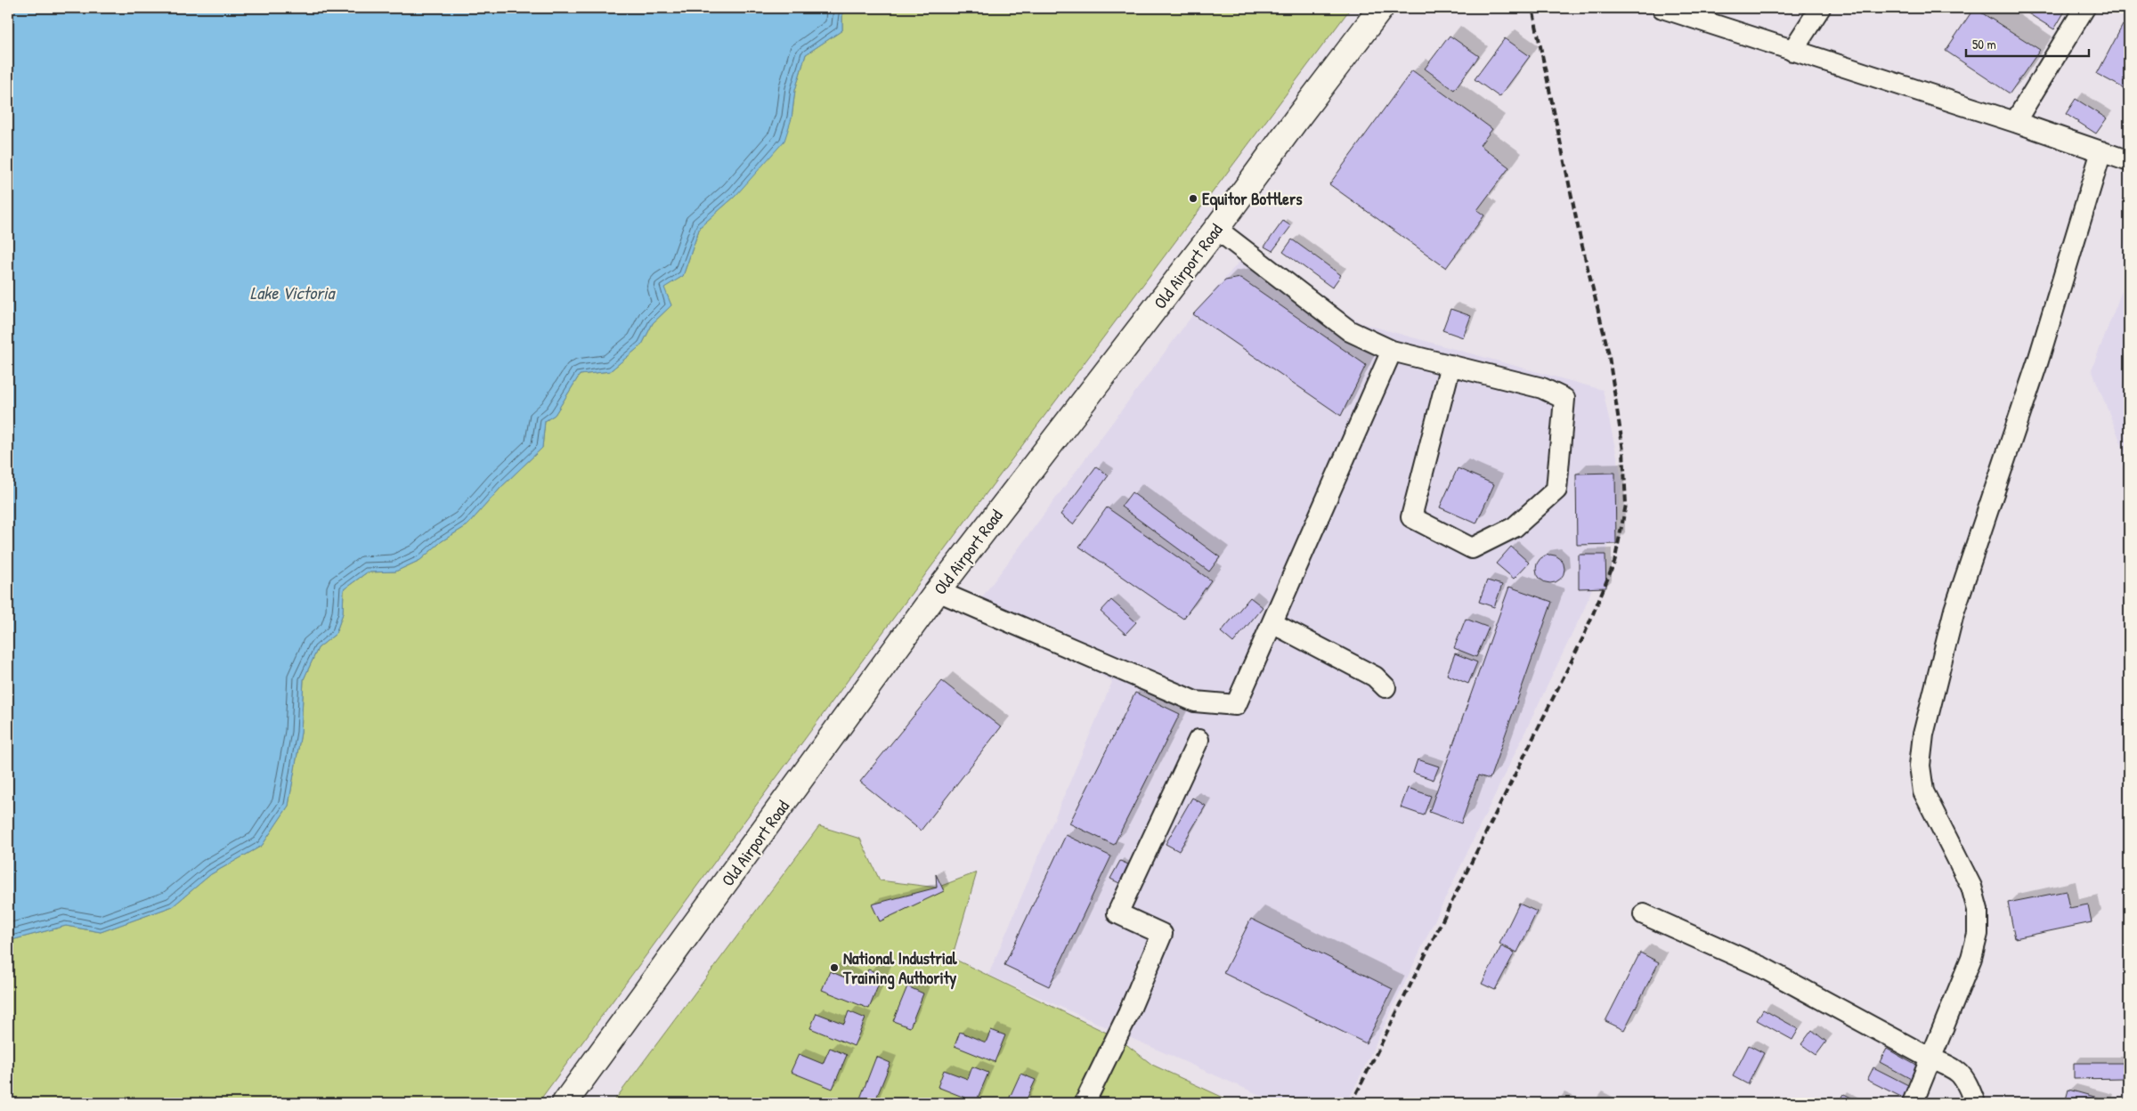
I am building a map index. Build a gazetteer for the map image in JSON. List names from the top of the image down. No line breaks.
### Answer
{"streets":{"main road":["Old Airport Road"]},"water":["Lake Victoria"],"places":["Equitor Bottlers","National Industrial Training Authority"],"scale_bar":"50 m"}
